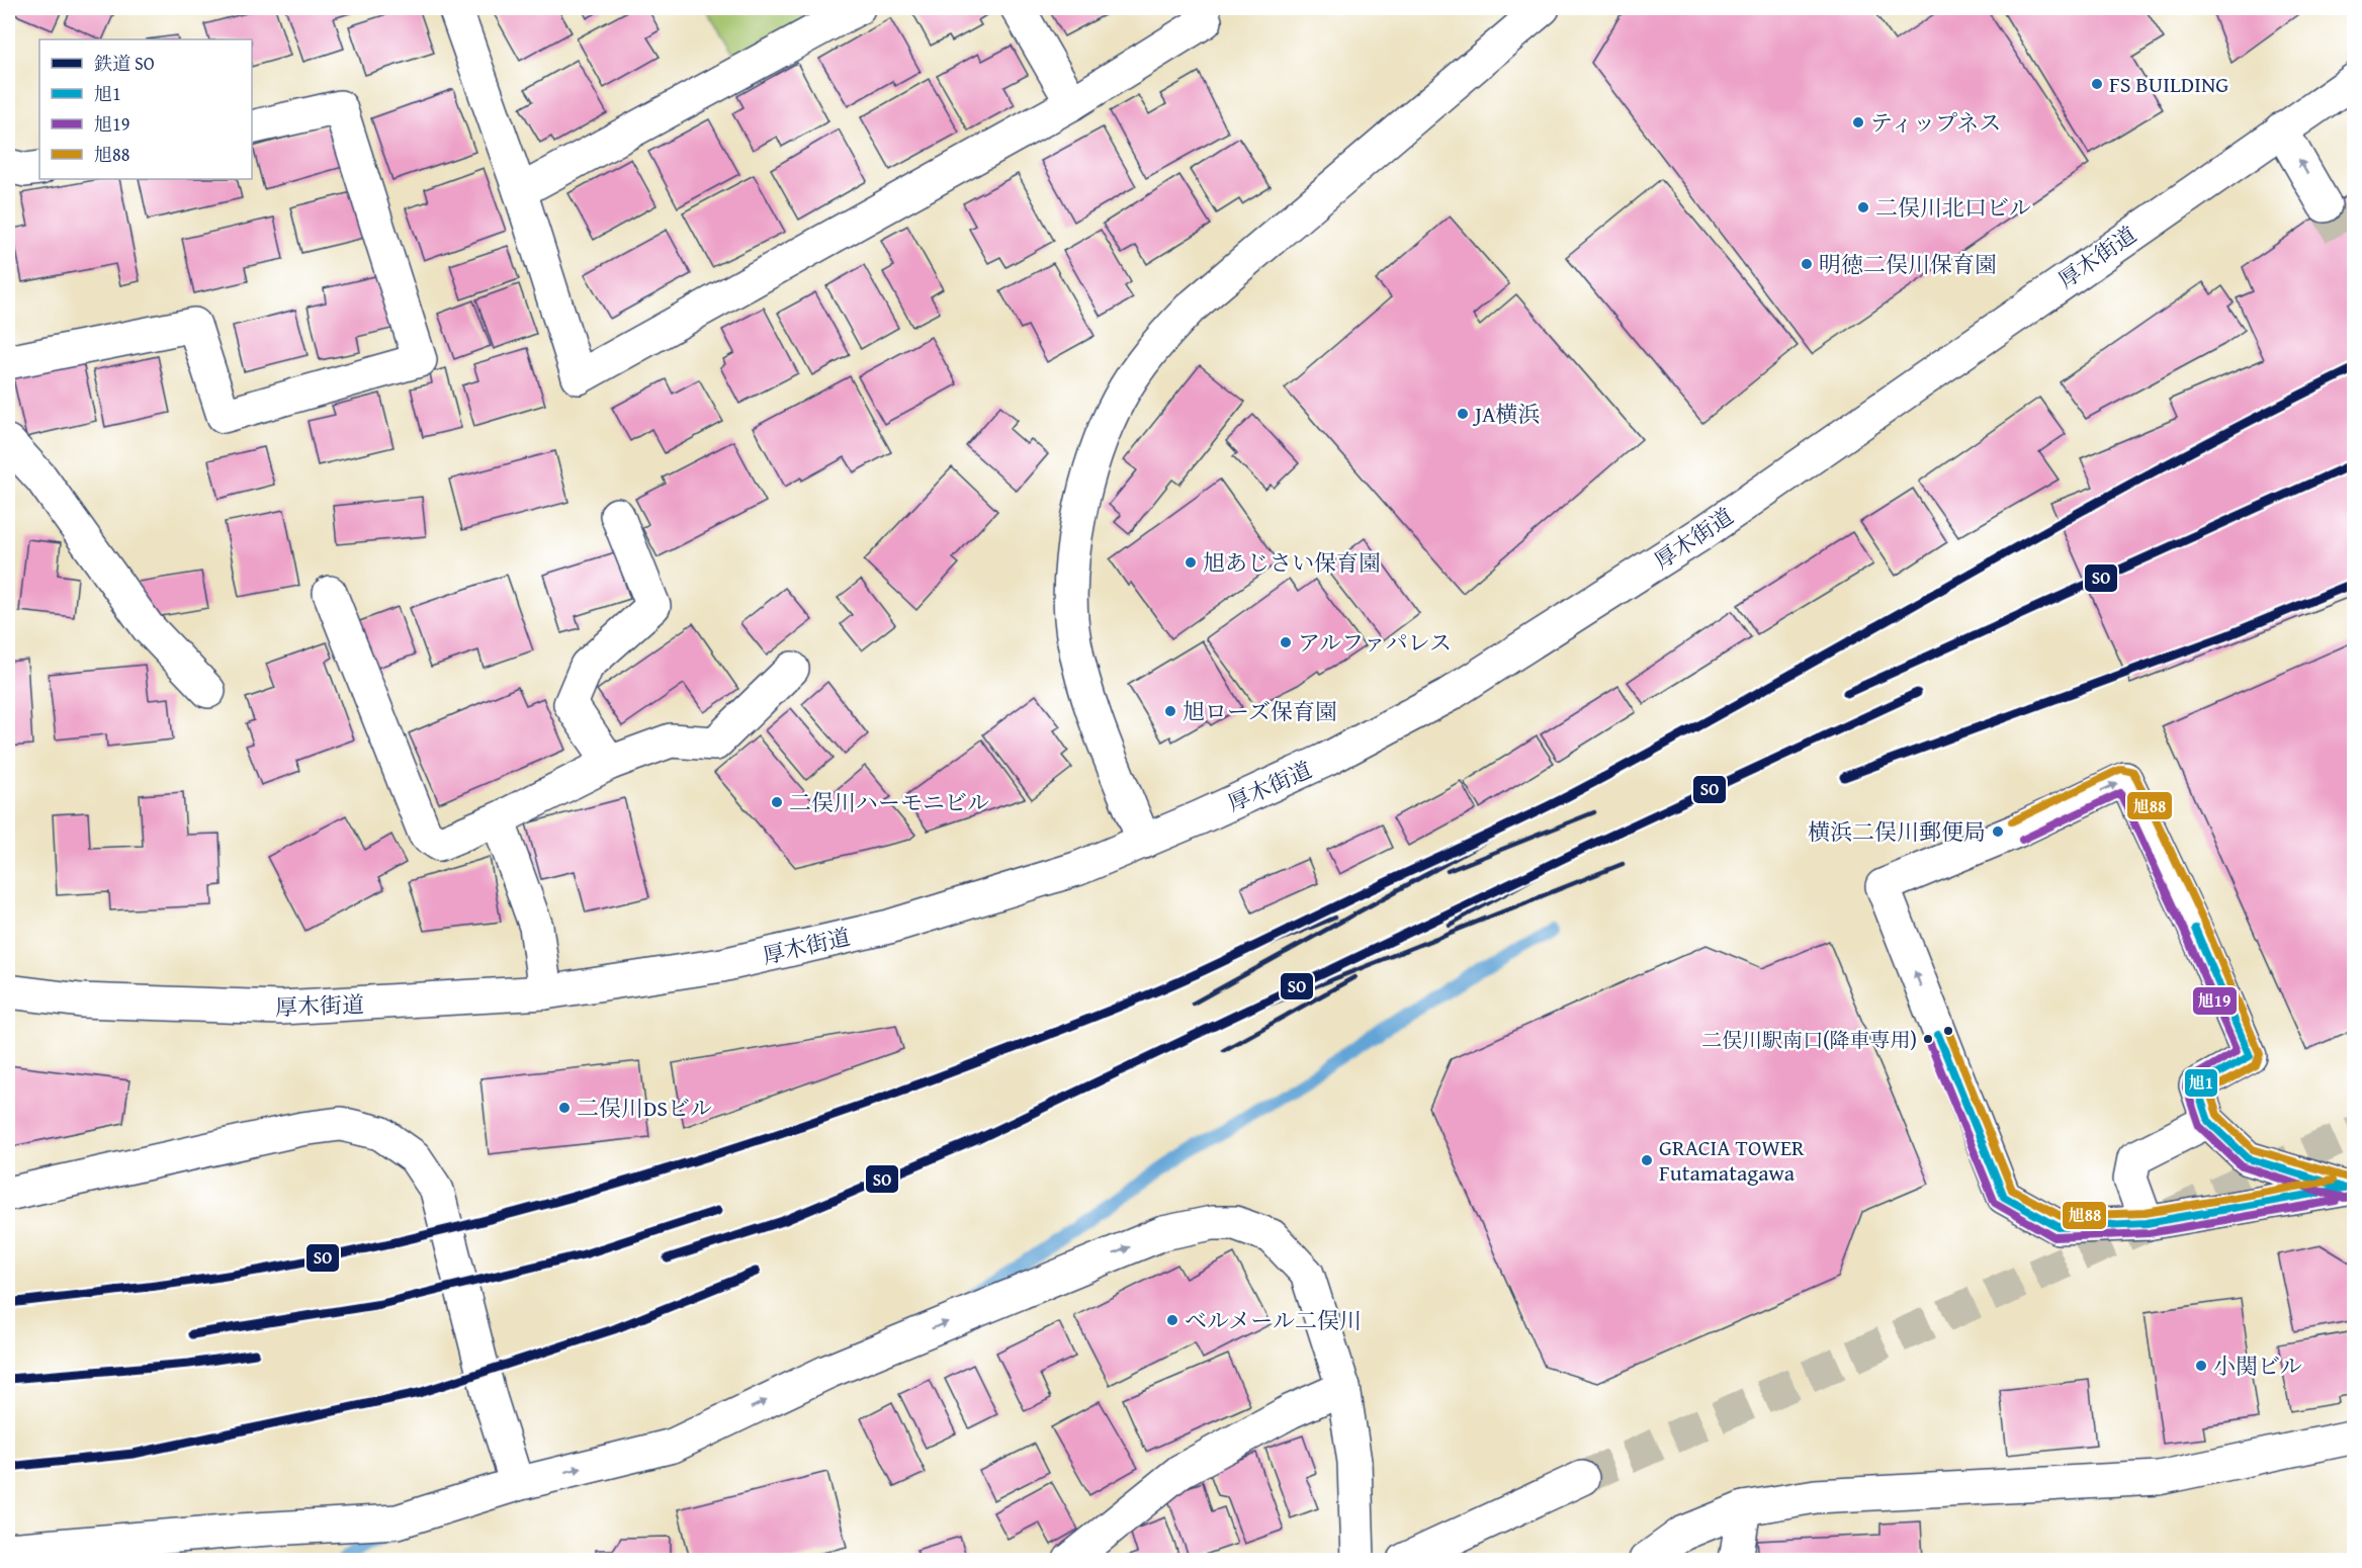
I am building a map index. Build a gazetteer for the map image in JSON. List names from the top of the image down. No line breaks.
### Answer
{"streets":{"street":["厚木街道"]},"places":["FS BUILDING","ティップネス","二俣川北口ビル","明徳二俣川保育園","JA横浜","旭あじさい保育園","アルファパレス","旭ローズ保育園","二俣川ハーモニビル","横浜二俣川郵便局","二俣川駅南口(降車専用)","二俣川DSビル","GRACIA TOWER Futamatagawa","ベルメール二俣川","小関ビル"],"lines":["rail line SO","transit line 旭88","transit line 旭19","transit line 旭1"],"legend":["鉄道 SO","旭1","旭19","旭88"]}
